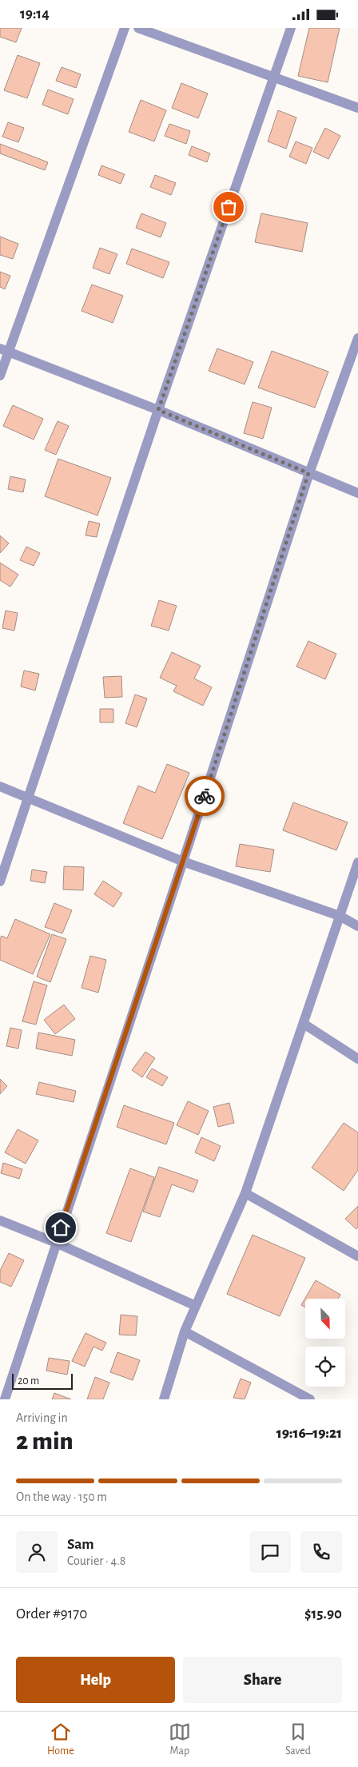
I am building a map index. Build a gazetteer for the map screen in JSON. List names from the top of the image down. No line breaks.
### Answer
{"scale_bar":"20 m","north":"bottom right","page":{"status":"19:14","scale":"20 m","heading":["2 min","Arriving in","19:16–19:21"],"panel":["Sam","Courier · 4.8","Order #9170","$15.90"],"bar":"On the way · 150 m","buttons":["Help","Share"],"tabs":["Home","Map","Saved"]}}
